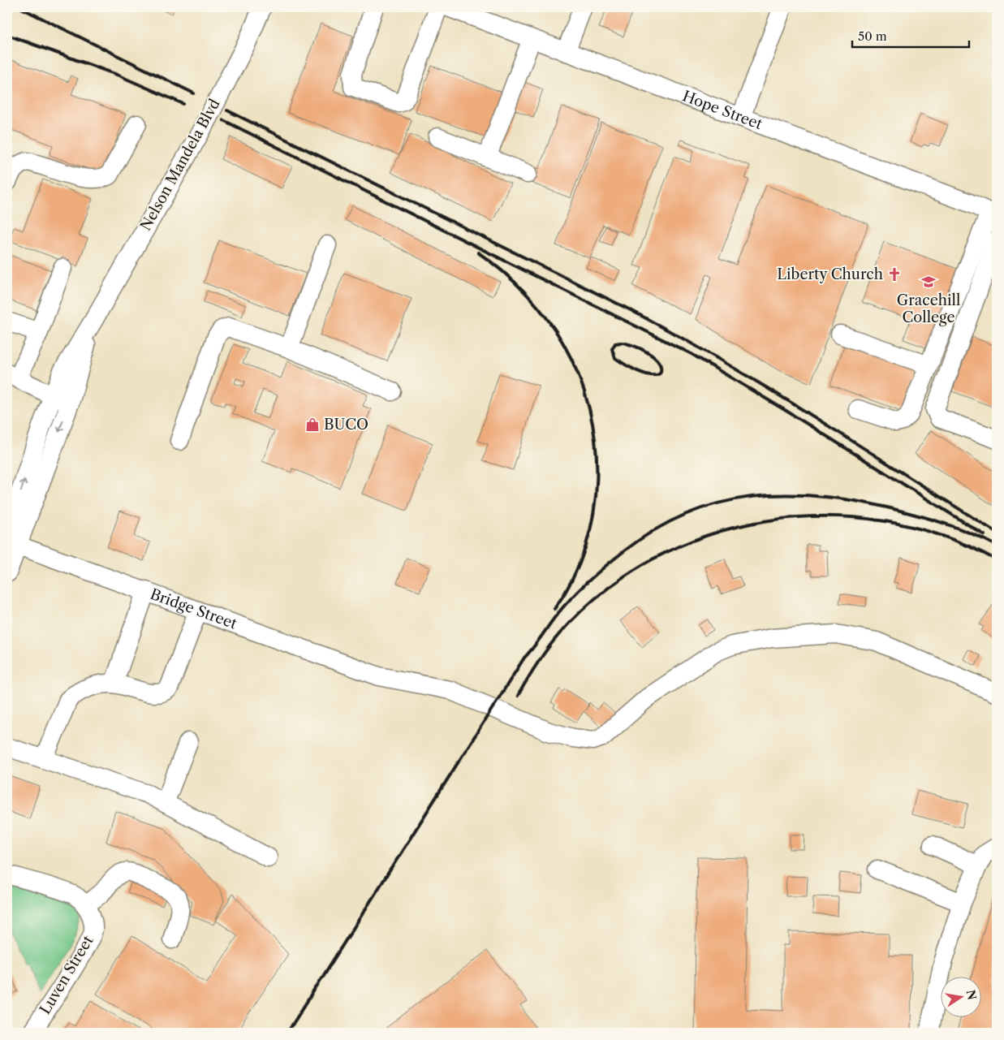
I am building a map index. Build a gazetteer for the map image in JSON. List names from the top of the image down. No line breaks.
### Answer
{"streets":{"street":["Hope Street","Nelson Mandela Blvd","Bridge Street","Luven Street"]},"crossings":[["Nelson Mandela Blvd","Bridge Street"]],"places":{"church":["Liberty Church"],"school or university":["Gracehill College"],"shop":["BUCO"]},"scale_bar":"50 m","north":"right"}
